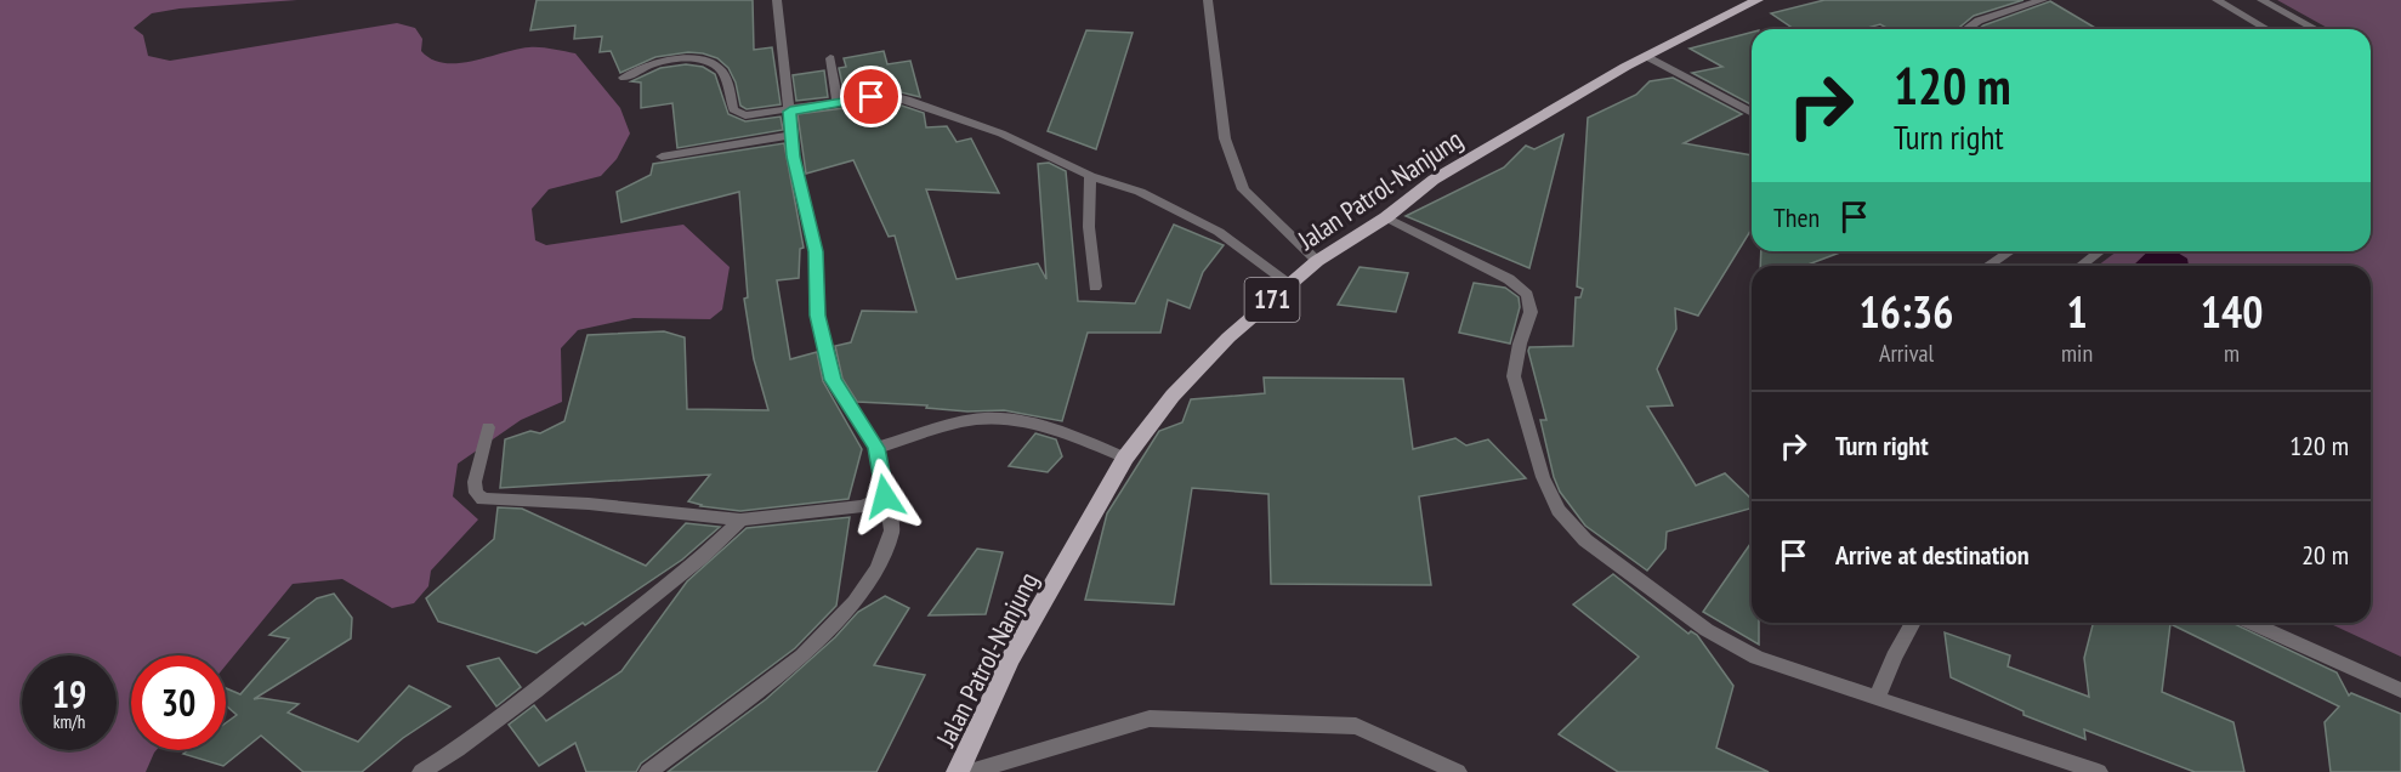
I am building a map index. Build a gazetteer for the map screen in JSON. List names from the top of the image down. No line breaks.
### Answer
{"streets":{"main road":["Jalan Patrol-Nanjung","171"]},"page":{"turn":["120 m","Turn right"],"then":"Then","eta":["16:36","Arrival","1","min","140","m"],"list":[{"name":"Turn right","value":"120 m"},{"name":"Arrive at destination","value":"20 m"}],"speed":"19 km/h","limit":"30"}}
